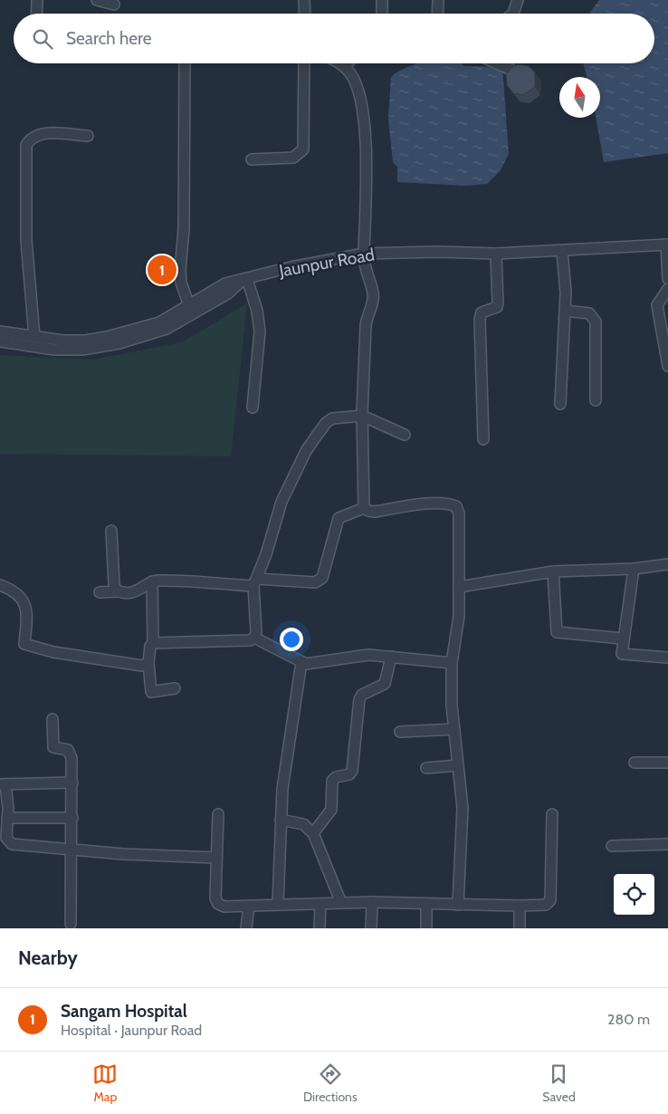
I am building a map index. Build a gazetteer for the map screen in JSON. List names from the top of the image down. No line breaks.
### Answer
{"streets":{"street":["Jaunpur Road"]},"north":"top","page":{"search":"Search here","pins":"1","heading":"Nearby","list":[{"mark":"1","name":"Sangam Hospital","note":"Hospital · Jaunpur Road","value":"280 m"}],"nav":["Map","Directions","Saved"]}}
